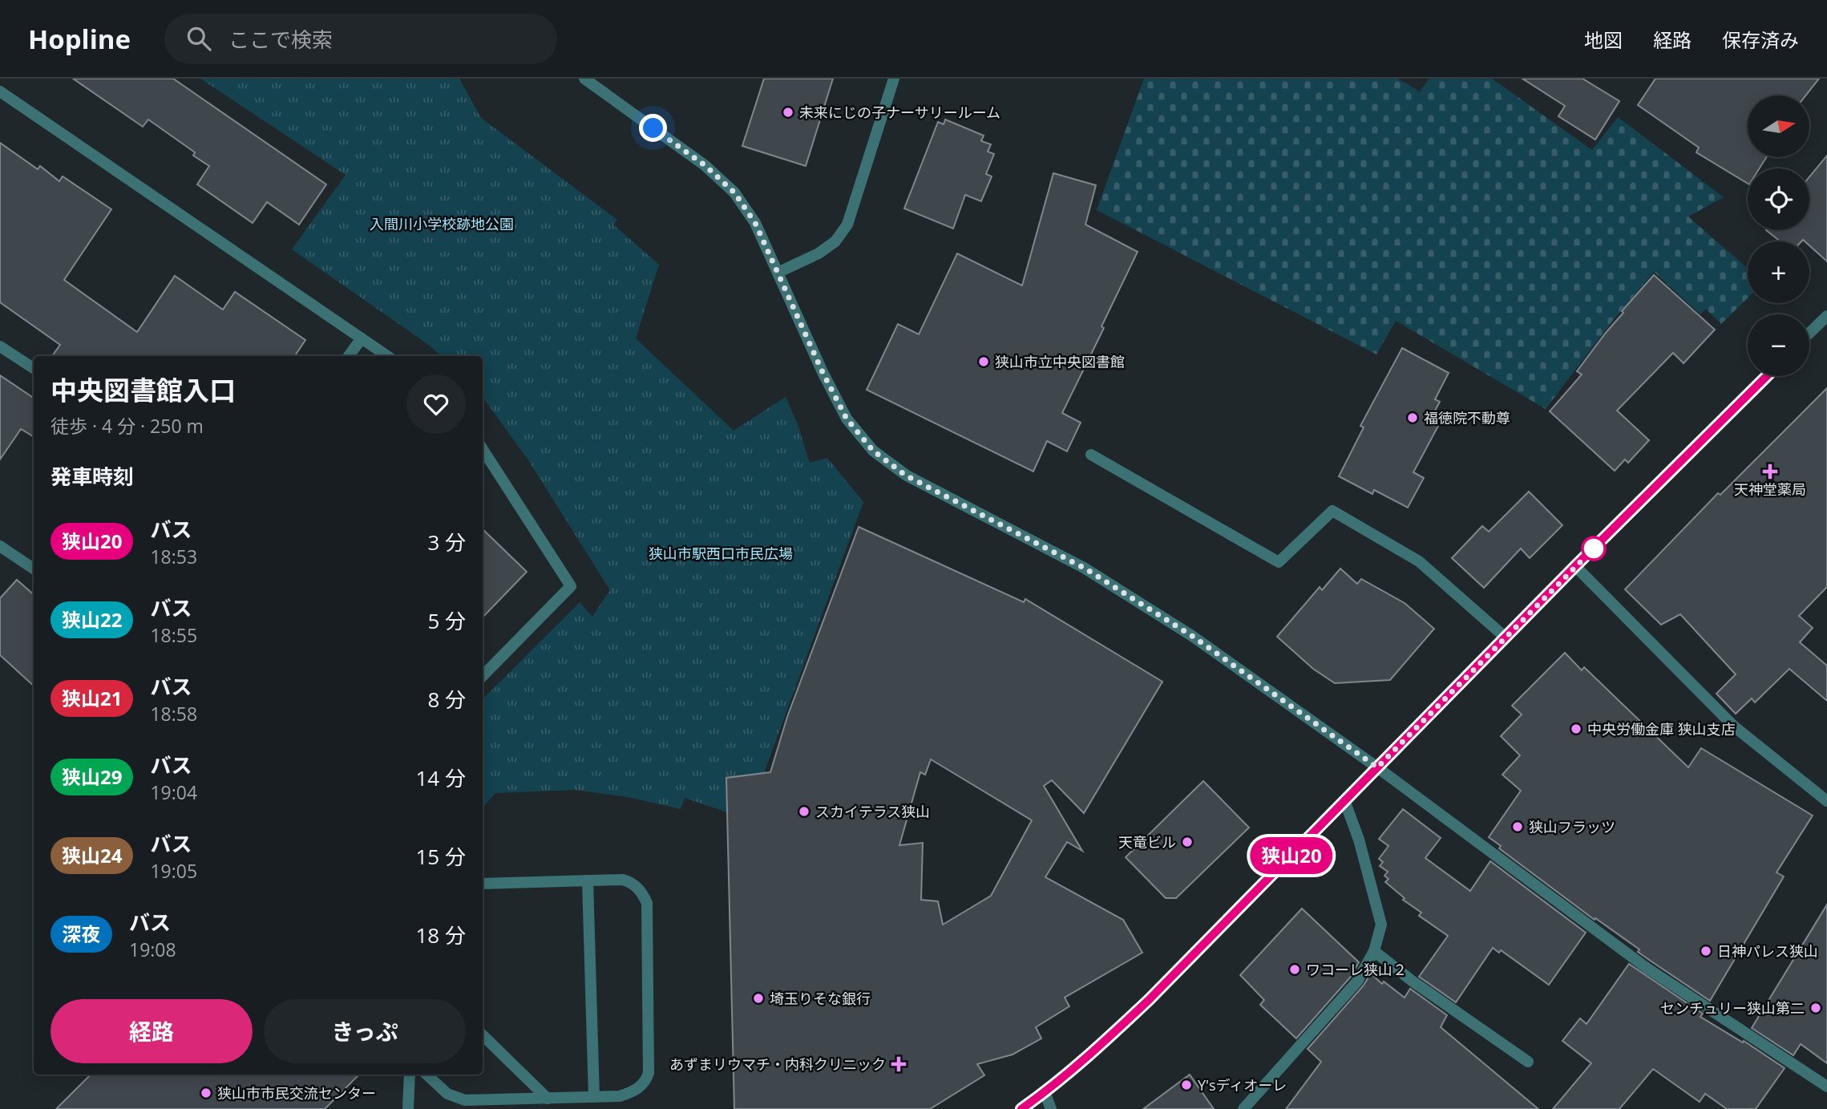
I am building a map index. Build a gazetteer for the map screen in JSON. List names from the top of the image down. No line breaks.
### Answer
{"parks":["入間川小学校跡地公園","狭山市駅西口市民広場"],"places":{"other":["未来にじの子ナーサリールーム","狭山市立中央図書館","福徳院不動尊","中央労働金庫 狭山支店","スカイテラス狭山","狭山フラッツ","天竜ビル","日神パレス狭山","ワコーレ狭山２","埼玉りそな銀行","センチュリー狭山第二","Y'sディオーレ","狭山市市民交流センター"],"health":["天神堂薬局","あずまリウマチ・内科クリニック"]},"lines":["bus line 狭山20"],"north":"right","page":{"header":"Hopline","search":"ここで検索","nav":["地図","経路","保存済み"],"on_map":"狭山20","map_buttons":["+","−"],"heading":[["中央図書館入口","徒歩 · 4 分 · 250 m"],"発車時刻"],"list":[{"mark":"狭山20","name":"バス","note":"18:53","value":"3 分"},{"mark":"狭山22","name":"バス","note":"18:55","value":"5 分"},{"mark":"狭山21","name":"バス","note":"18:58","value":"8 分"},{"mark":"狭山29","name":"バス","note":"19:04","value":"14 分"},{"mark":"狭山24","name":"バス","note":"19:05","value":"15 分"},{"mark":"深夜","name":"バス","note":"19:08","value":"18 分"}],"buttons":["経路","きっぷ"]}}
